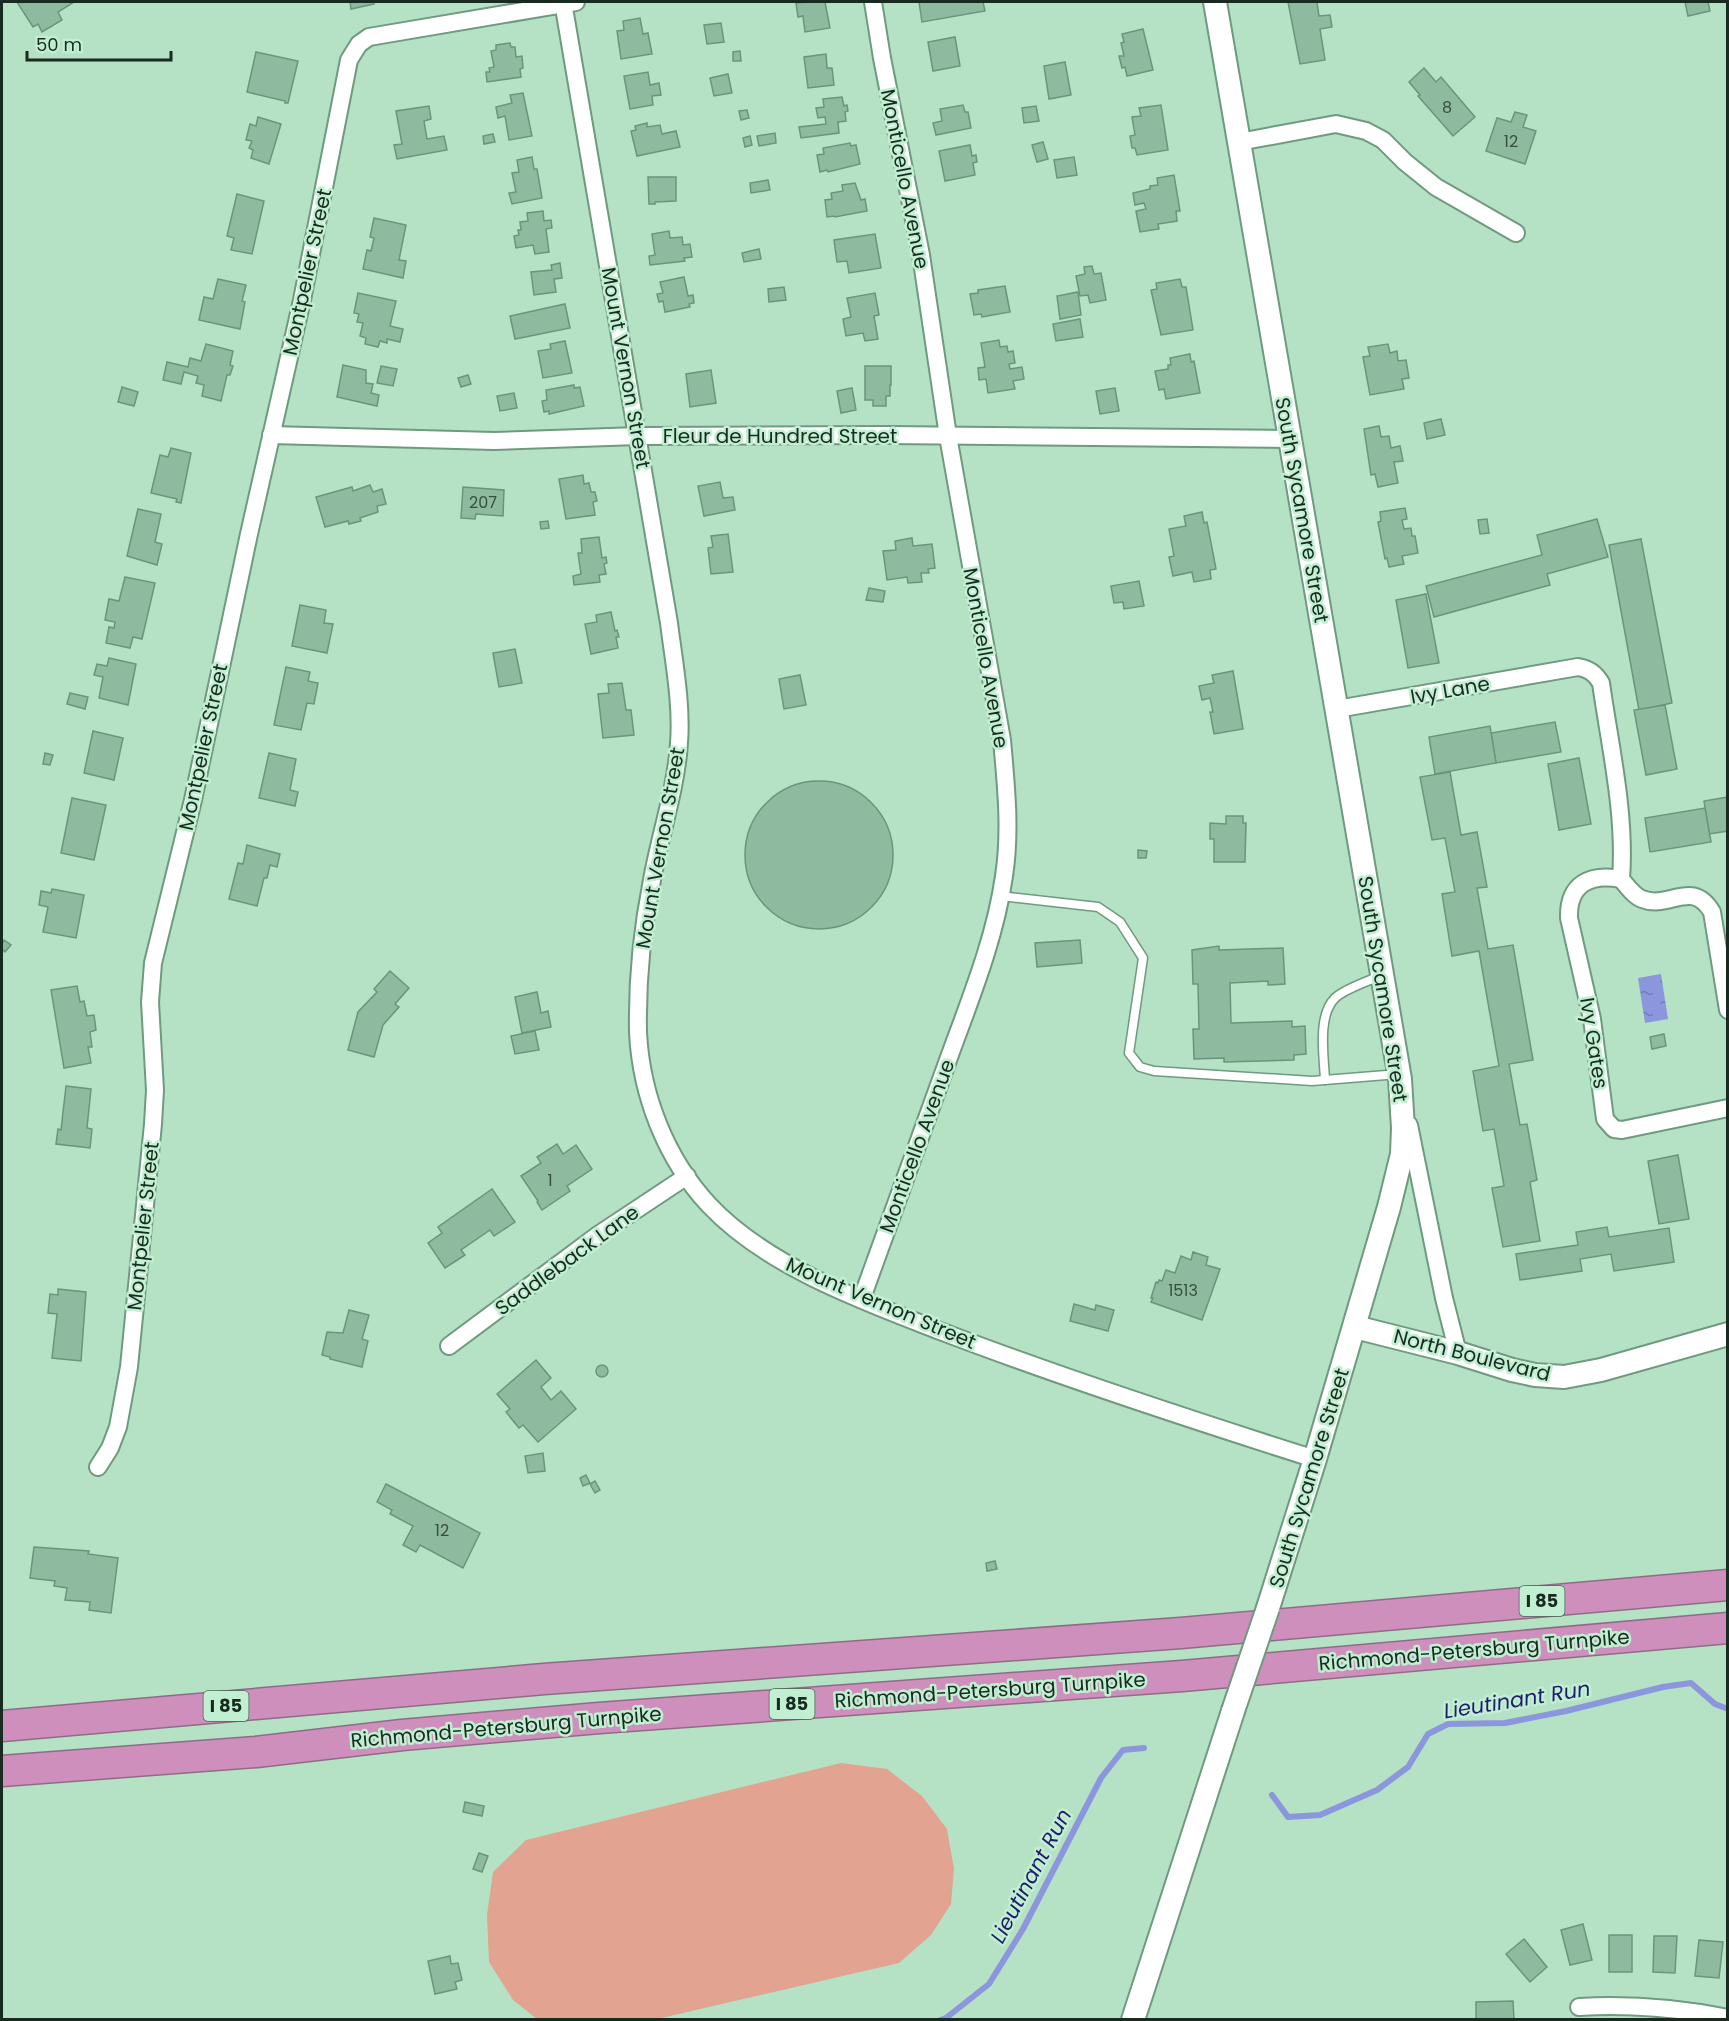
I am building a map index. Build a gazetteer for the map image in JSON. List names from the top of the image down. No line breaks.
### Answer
{"streets":{"highway":["I 85","Richmond-Petersburg Turnpike"],"main road":["South Sycamore Street","North Boulevard"],"street":["Monticello Avenue","Montpelier Street","Mount Vernon Street","Fleur de Hundred Street","Ivy Lane","Ivy Gates","Saddleback Lane"]},"crossings":[["Monticello Avenue","Mount Vernon Street"],["Monticello Avenue","Fleur de Hundred Street"],["Montpelier Street","Mount Vernon Street"],["Montpelier Street","Fleur de Hundred Street"],["Mount Vernon Street","Fleur de Hundred Street"],["Mount Vernon Street","South Sycamore Street"],["Mount Vernon Street","Saddleback Lane"],["Fleur de Hundred Street","South Sycamore Street"],["South Sycamore Street","Ivy Lane"],["South Sycamore Street","North Boulevard"],["Ivy Lane","Ivy Gates"]],"water":["Lieutinant Run"],"house_numbers":["8","12","207","1","1513","12"],"scale_bar":"50 m"}
